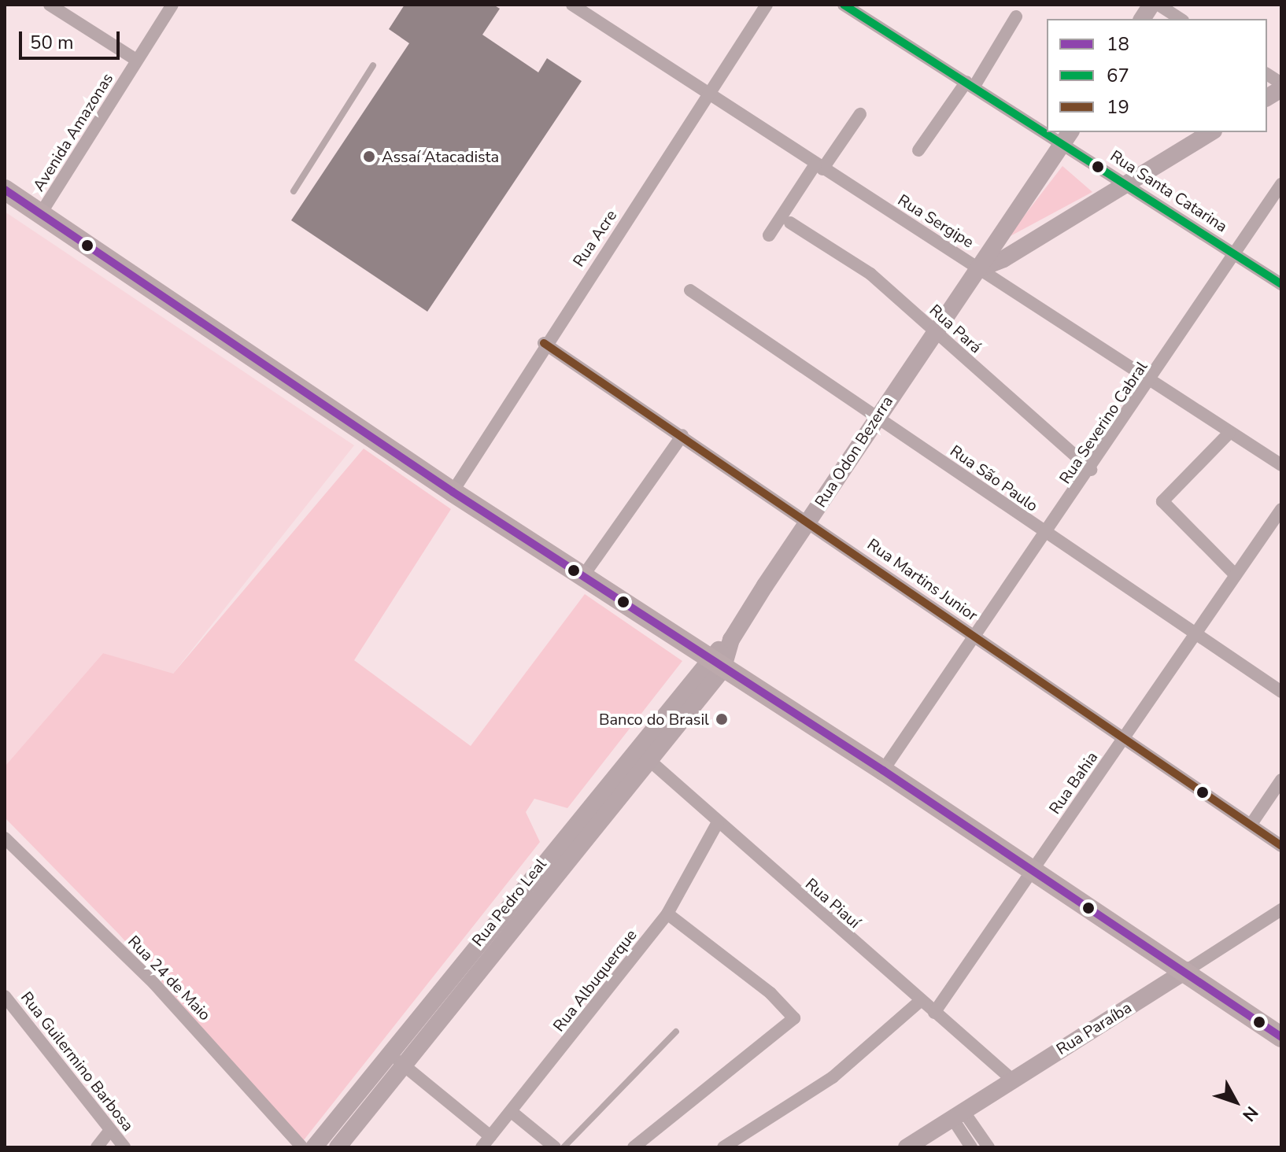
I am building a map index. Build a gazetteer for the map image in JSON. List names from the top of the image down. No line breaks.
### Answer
{"streets":{"main road":["Rua Odon Bezerra","Rua Pedro Leal","Rua Paraíba"],"street":["Avenida Amazonas","Rua Santa Catarina","Rua Sergipe","Rua Acre","Rua Pará","Rua Severino Cabral","Rua São Paulo","Rua Martins Junior","Rua Bahia","Rua Piauí","Rua 24 de Maio","Rua Albuquerque","Rua Guilermino Barbosa"]},"crossings":[["Rua Santa Catarina","Rua Severino Cabral"],["Rua Santa Catarina","Rua Odon Bezerra"],["Rua Sergipe","Rua Acre"],["Rua Sergipe","Rua Severino Cabral"],["Rua Sergipe","Rua Odon Bezerra"],["Rua Acre","Rua Martins Junior"],["Rua Pará","Rua Severino Cabral"],["Rua Pará","Rua Odon Bezerra"],["Rua Severino Cabral","Rua São Paulo"],["Rua Severino Cabral","Rua Martins Junior"],["Rua Odon Bezerra","Rua São Paulo"],["Rua Odon Bezerra","Rua Martins Junior"],["Rua Odon Bezerra","Rua Pedro Leal"],["Rua São Paulo","Rua Bahia"],["Rua Martins Junior","Rua Bahia"],["Rua Bahia","Rua Piauí"],["Rua Pedro Leal","Rua Piauí"],["Rua Piauí","Rua Albuquerque"],["Rua Piauí","Rua Paraíba"]],"places":["Assaí Atacadista","Banco do Brasil"],"lines":["transit line 67","transit line 18","transit line 19"],"legend":["18","67","19"],"scale_bar":"50 m","north":"bottom right"}
